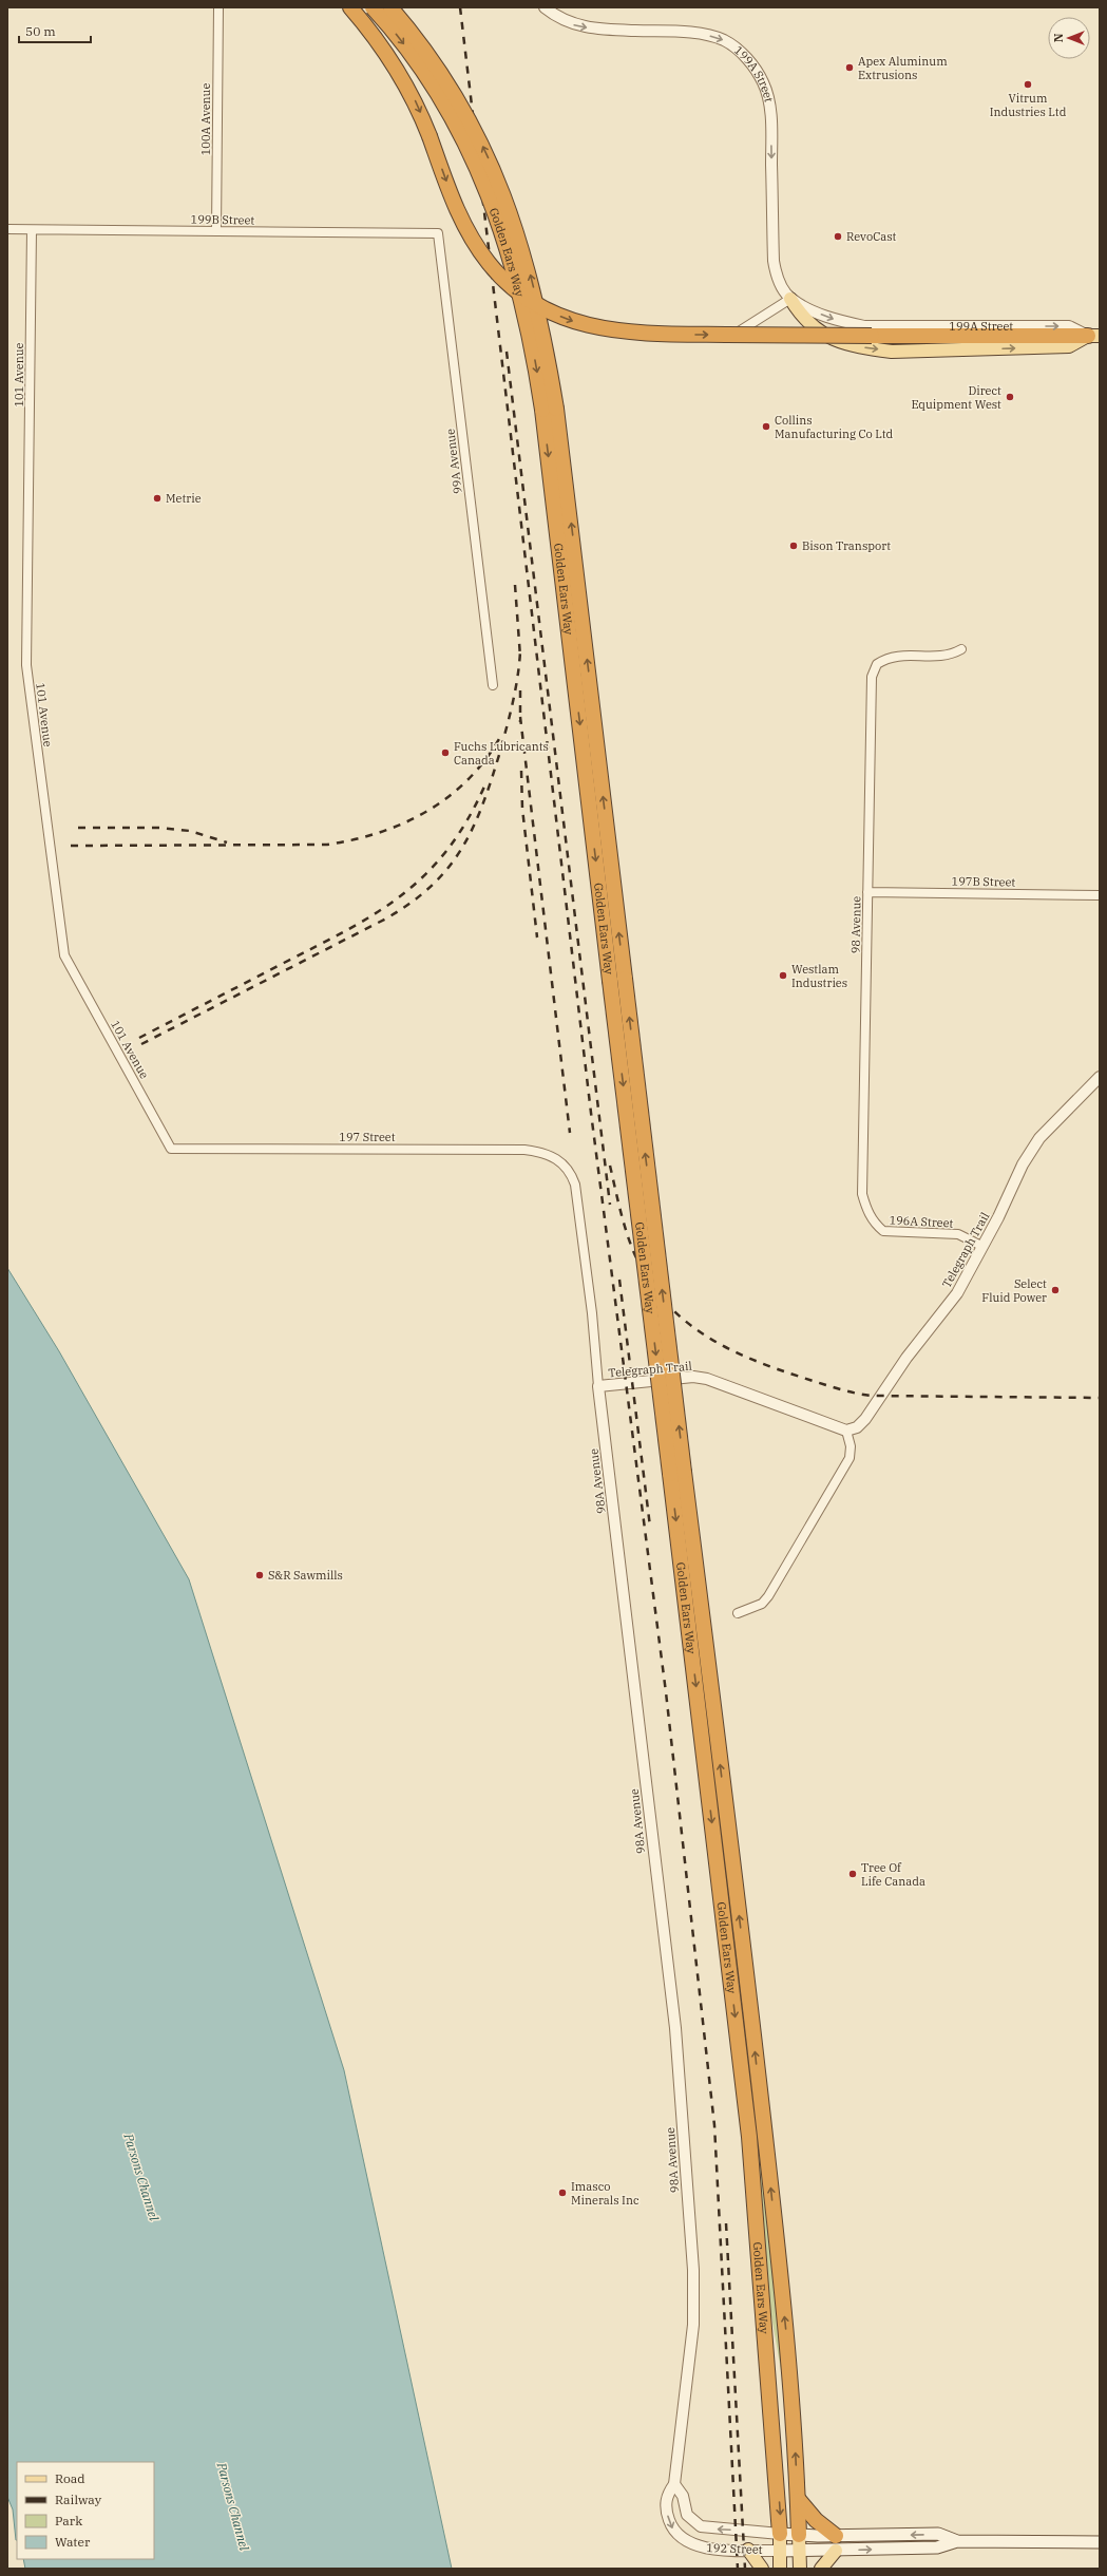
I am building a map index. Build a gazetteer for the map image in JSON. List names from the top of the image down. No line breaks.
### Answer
{"streets":{"highway":["Golden Ears Way"],"main road":["192 Street"],"street":["199A Street","100A Avenue","199B Street","101 Avenue","99A Avenue","197B Street","98 Avenue","197 Street","196A Street","Telegraph Trail","98A Avenue"]},"crossings":[["100A Avenue","199B Street"],["199B Street","101 Avenue"],["199B Street","99A Avenue"],["Golden Ears Way","192 Street"],["101 Avenue","197 Street"],["197B Street","98 Avenue"],["98 Avenue","196A Street"],["197 Street","98A Avenue"],["196A Street","Telegraph Trail"],["Telegraph Trail","98A Avenue"],["98A Avenue","192 Street"]],"one_way":["199A Street"],"water":["Parsons Channel"],"places":["Apex Aluminum Extrusions","Vitrum Industries Ltd","RevoCast","Direct Equipment West","Collins Manufacturing Co Ltd","Metrie","Bison Transport","Fuchs Lubricants Canada","Westlam Industries","Select Fluid Power","S&R Sawmills","Tree Of Life Canada","Imasco Minerals Inc"],"legend":["Road","Railway","Park","Water"],"scale_bar":"50 m","north":"left"}
